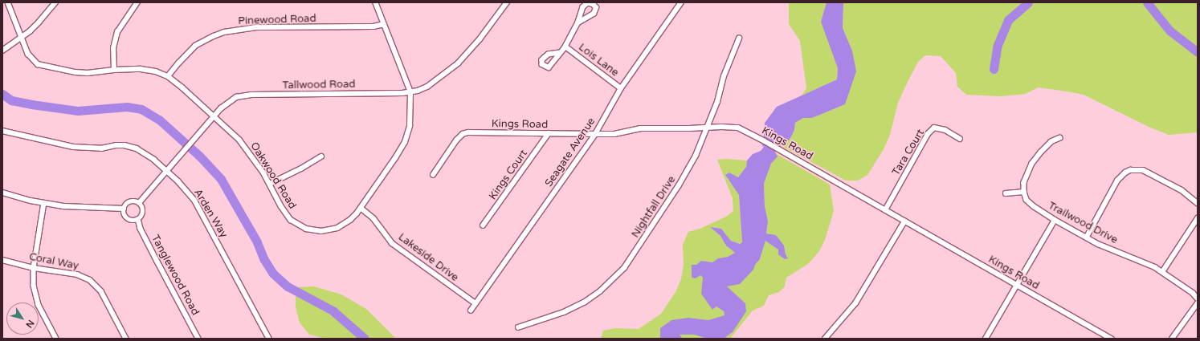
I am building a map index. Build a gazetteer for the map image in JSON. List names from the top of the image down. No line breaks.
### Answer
{"streets":{"street":["Pinewood Road","Lois Lane","Tallwood Road","Kings Road","Seagate Avenue","Tara Court","Kings Court","Oakwood Road","Nightfall Drive","Arden Way","Trailwood Drive","Lakeside Drive","Coral Way","Tanglewood Road"]},"crossings":[["Pinewood Road","Oakwood Road"],["Lois Lane","Seagate Avenue"],["Tallwood Road","Oakwood Road"],["Tallwood Road","Arden Way"],["Tallwood Road","Tanglewood Road"],["Kings Road","Seagate Avenue"],["Kings Road","Tara Court"],["Kings Road","Kings Court"],["Kings Road","Nightfall Drive"],["Seagate Avenue","Lakeside Drive"],["Oakwood Road","Lakeside Drive"]],"north":"bottom right"}
